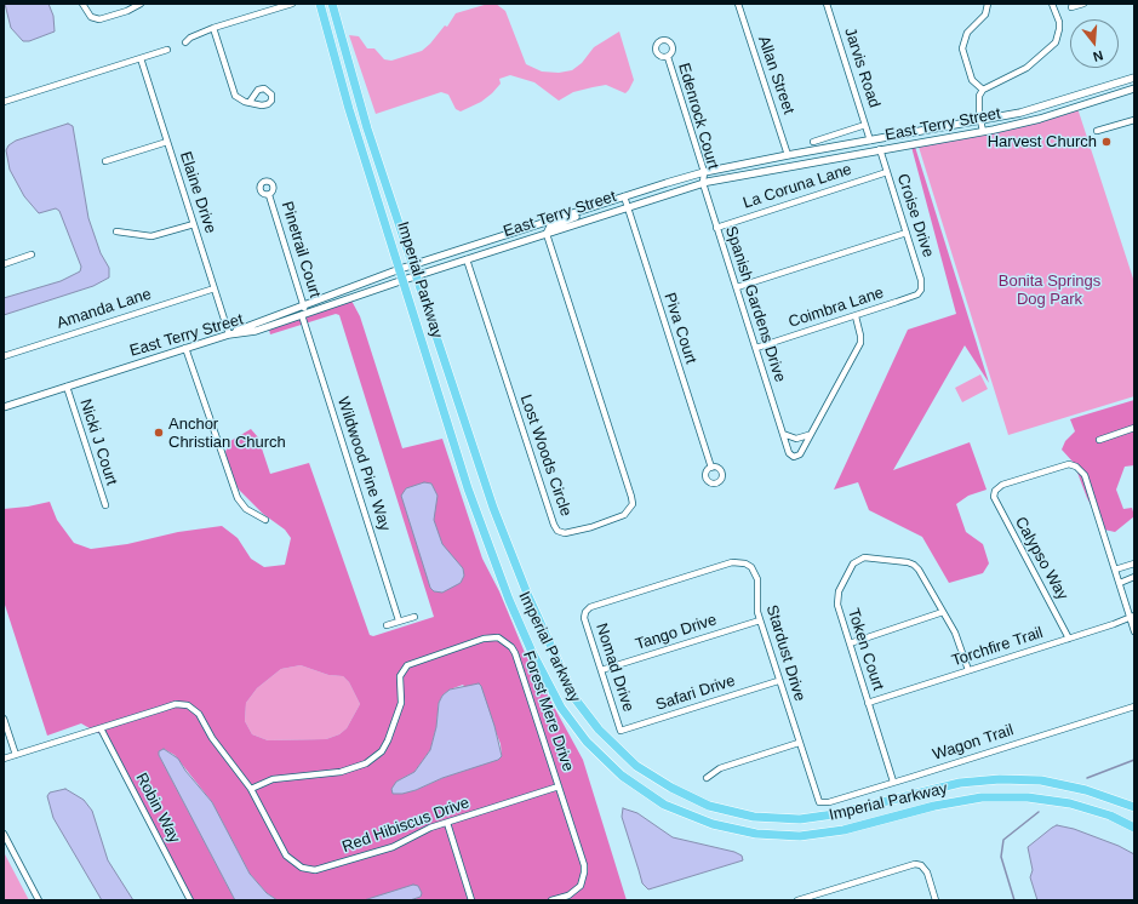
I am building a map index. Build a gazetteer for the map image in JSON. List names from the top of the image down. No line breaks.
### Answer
{"streets":{"main road":["Imperial Parkway"],"street":["Jarvis Road","Allan Street","Edenrock Court","East Terry Street","La Coruna Lane","Elaine Drive","Croise Drive","Pinetrail Court","Spanish Gardens Drive","Coimbra Lane","Amanda Lane","Piva Court","Nicki J Court","Lost Woods Circle","Wildwood Pine Way","Calypso Way","Tango Drive","Torchfire Trail","Token Court","Stardust Drive","Nomad Drive","Safari Drive","Forest Mere Drive","Wagon Trail","Robin Way","Red Hibiscus Drive"]},"crossings":[["Edenrock Court","East Terry Street"],["Edenrock Court","Spanish Gardens Drive"],["East Terry Street","Elaine Drive"],["East Terry Street","Croise Drive"],["East Terry Street","Pinetrail Court"],["East Terry Street","Imperial Parkway"],["East Terry Street","Spanish Gardens Drive"],["East Terry Street","Piva Court"],["East Terry Street","Nicki J Court"],["East Terry Street","Lost Woods Circle"],["East Terry Street","Wildwood Pine Way"],["La Coruna Lane","Croise Drive"],["La Coruna Lane","Spanish Gardens Drive"],["Elaine Drive","Amanda Lane"],["Croise Drive","Coimbra Lane"],["Pinetrail Court","Wildwood Pine Way"],["Spanish Gardens Drive","Coimbra Lane"],["Calypso Way","Torchfire Trail"],["Tango Drive","Stardust Drive"],["Tango Drive","Nomad Drive"],["Torchfire Trail","Token Court"],["Token Court","Wagon Trail"],["Stardust Drive","Nomad Drive"],["Stardust Drive","Safari Drive"],["Stardust Drive","Wagon Trail"],["Nomad Drive","Safari Drive"],["Forest Mere Drive","Red Hibiscus Drive"],["Robin Way","Red Hibiscus Drive"]],"parks":["Bonita Springs Dog Park"],"places":["Harvest Church","Anchor Christian Church"],"north":"bottom"}
